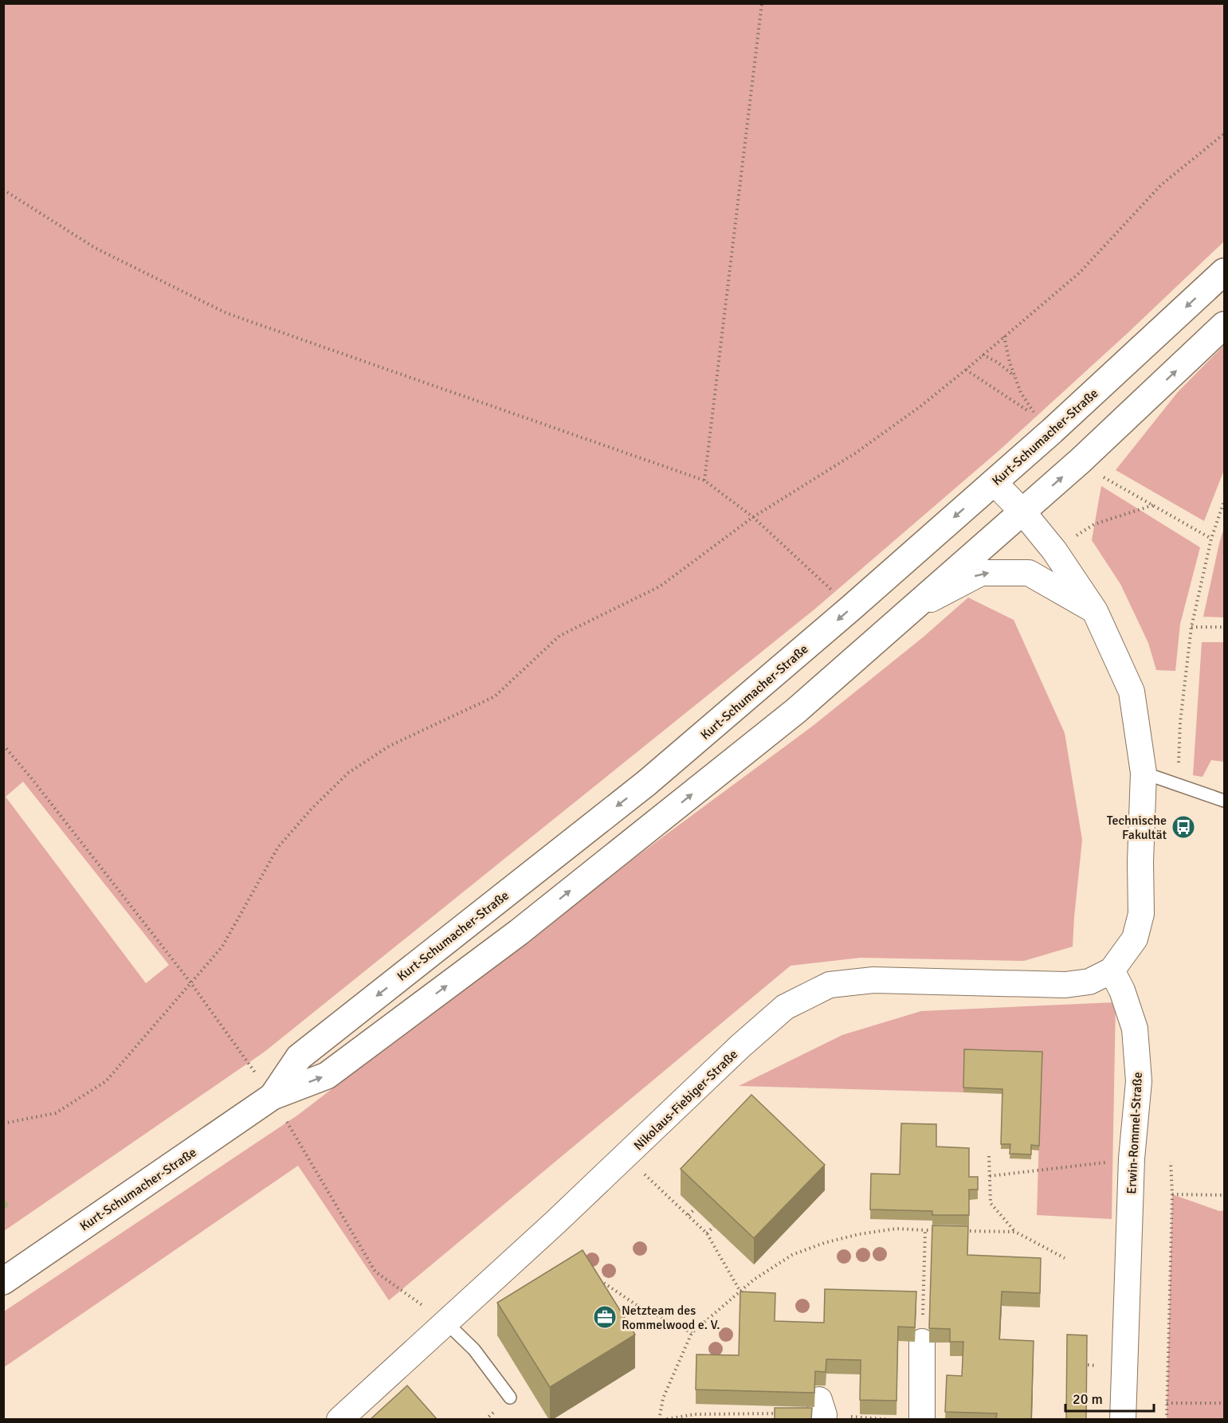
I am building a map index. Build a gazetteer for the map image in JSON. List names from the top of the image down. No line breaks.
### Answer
{"streets":{"main road":["Kurt-Schumacher-Straße"],"street":["Nikolaus-Fiebiger-Straße","Erwin-Rommel-Straße"]},"crossings":[["Nikolaus-Fiebiger-Straße","Erwin-Rommel-Straße"]],"places":{"bus stop":["Technische Fakultät"],"office":["Netzteam des Rommelwood e. V."]},"scale_bar":"20 m"}
